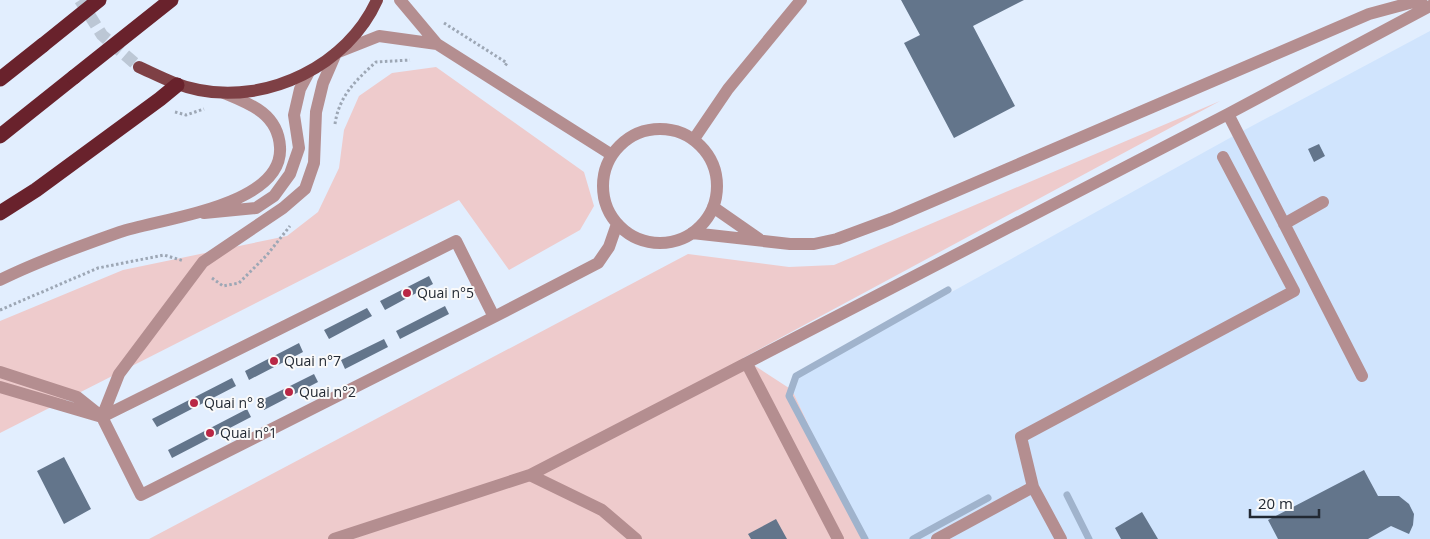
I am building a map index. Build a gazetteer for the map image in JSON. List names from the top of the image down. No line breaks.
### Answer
{"places":["Quai n°5","Quai n°7","Quai n°2","Quai n° 8","Quai n°1"],"scale_bar":"20 m"}
